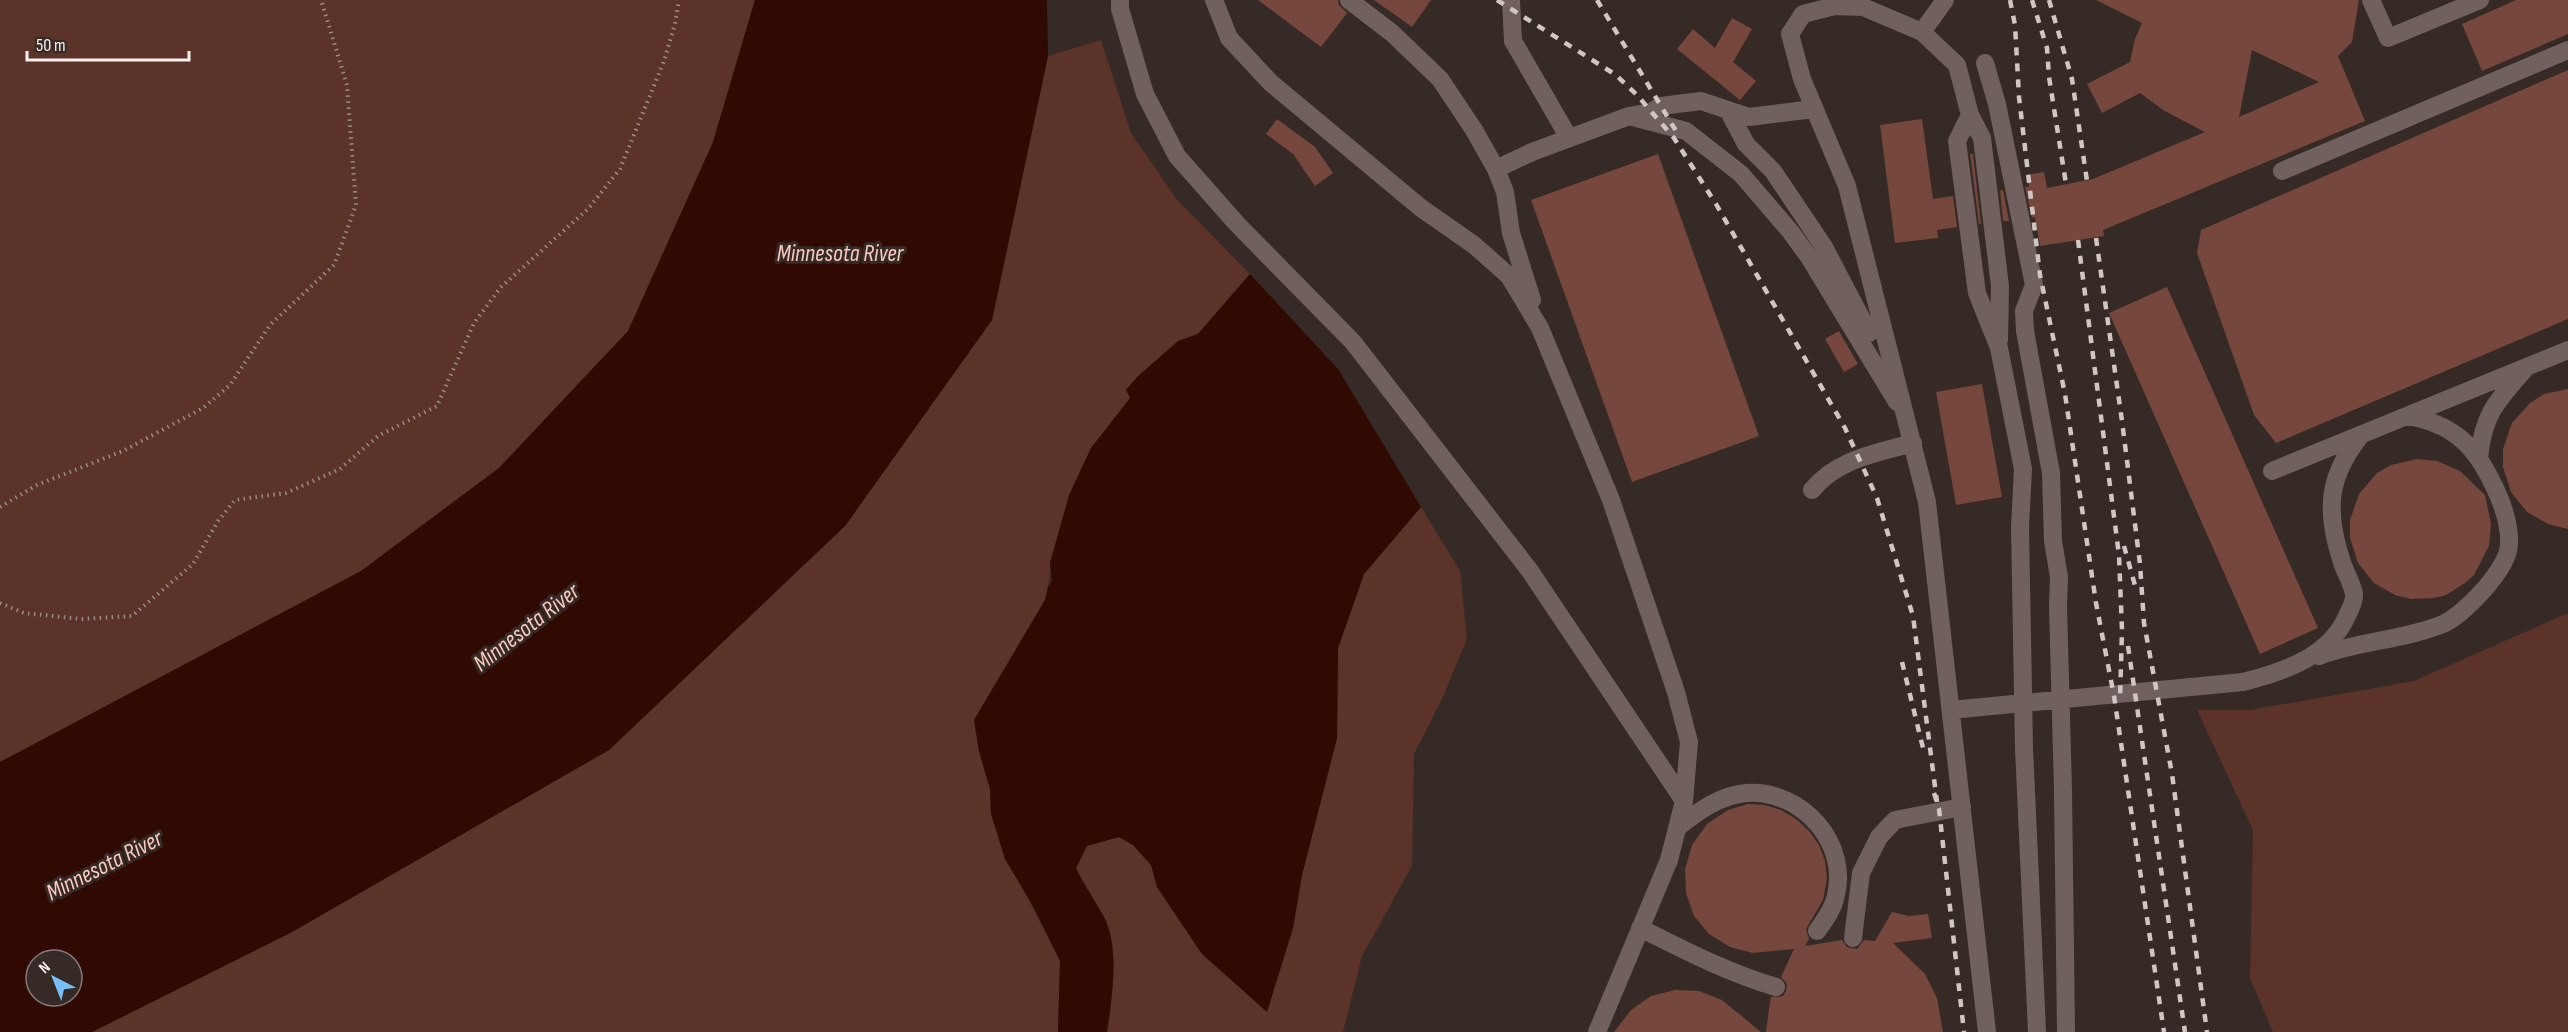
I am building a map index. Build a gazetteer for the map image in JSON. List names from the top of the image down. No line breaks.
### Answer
{"water":["Minnesota River"],"scale_bar":"50 m","north":"top left"}
